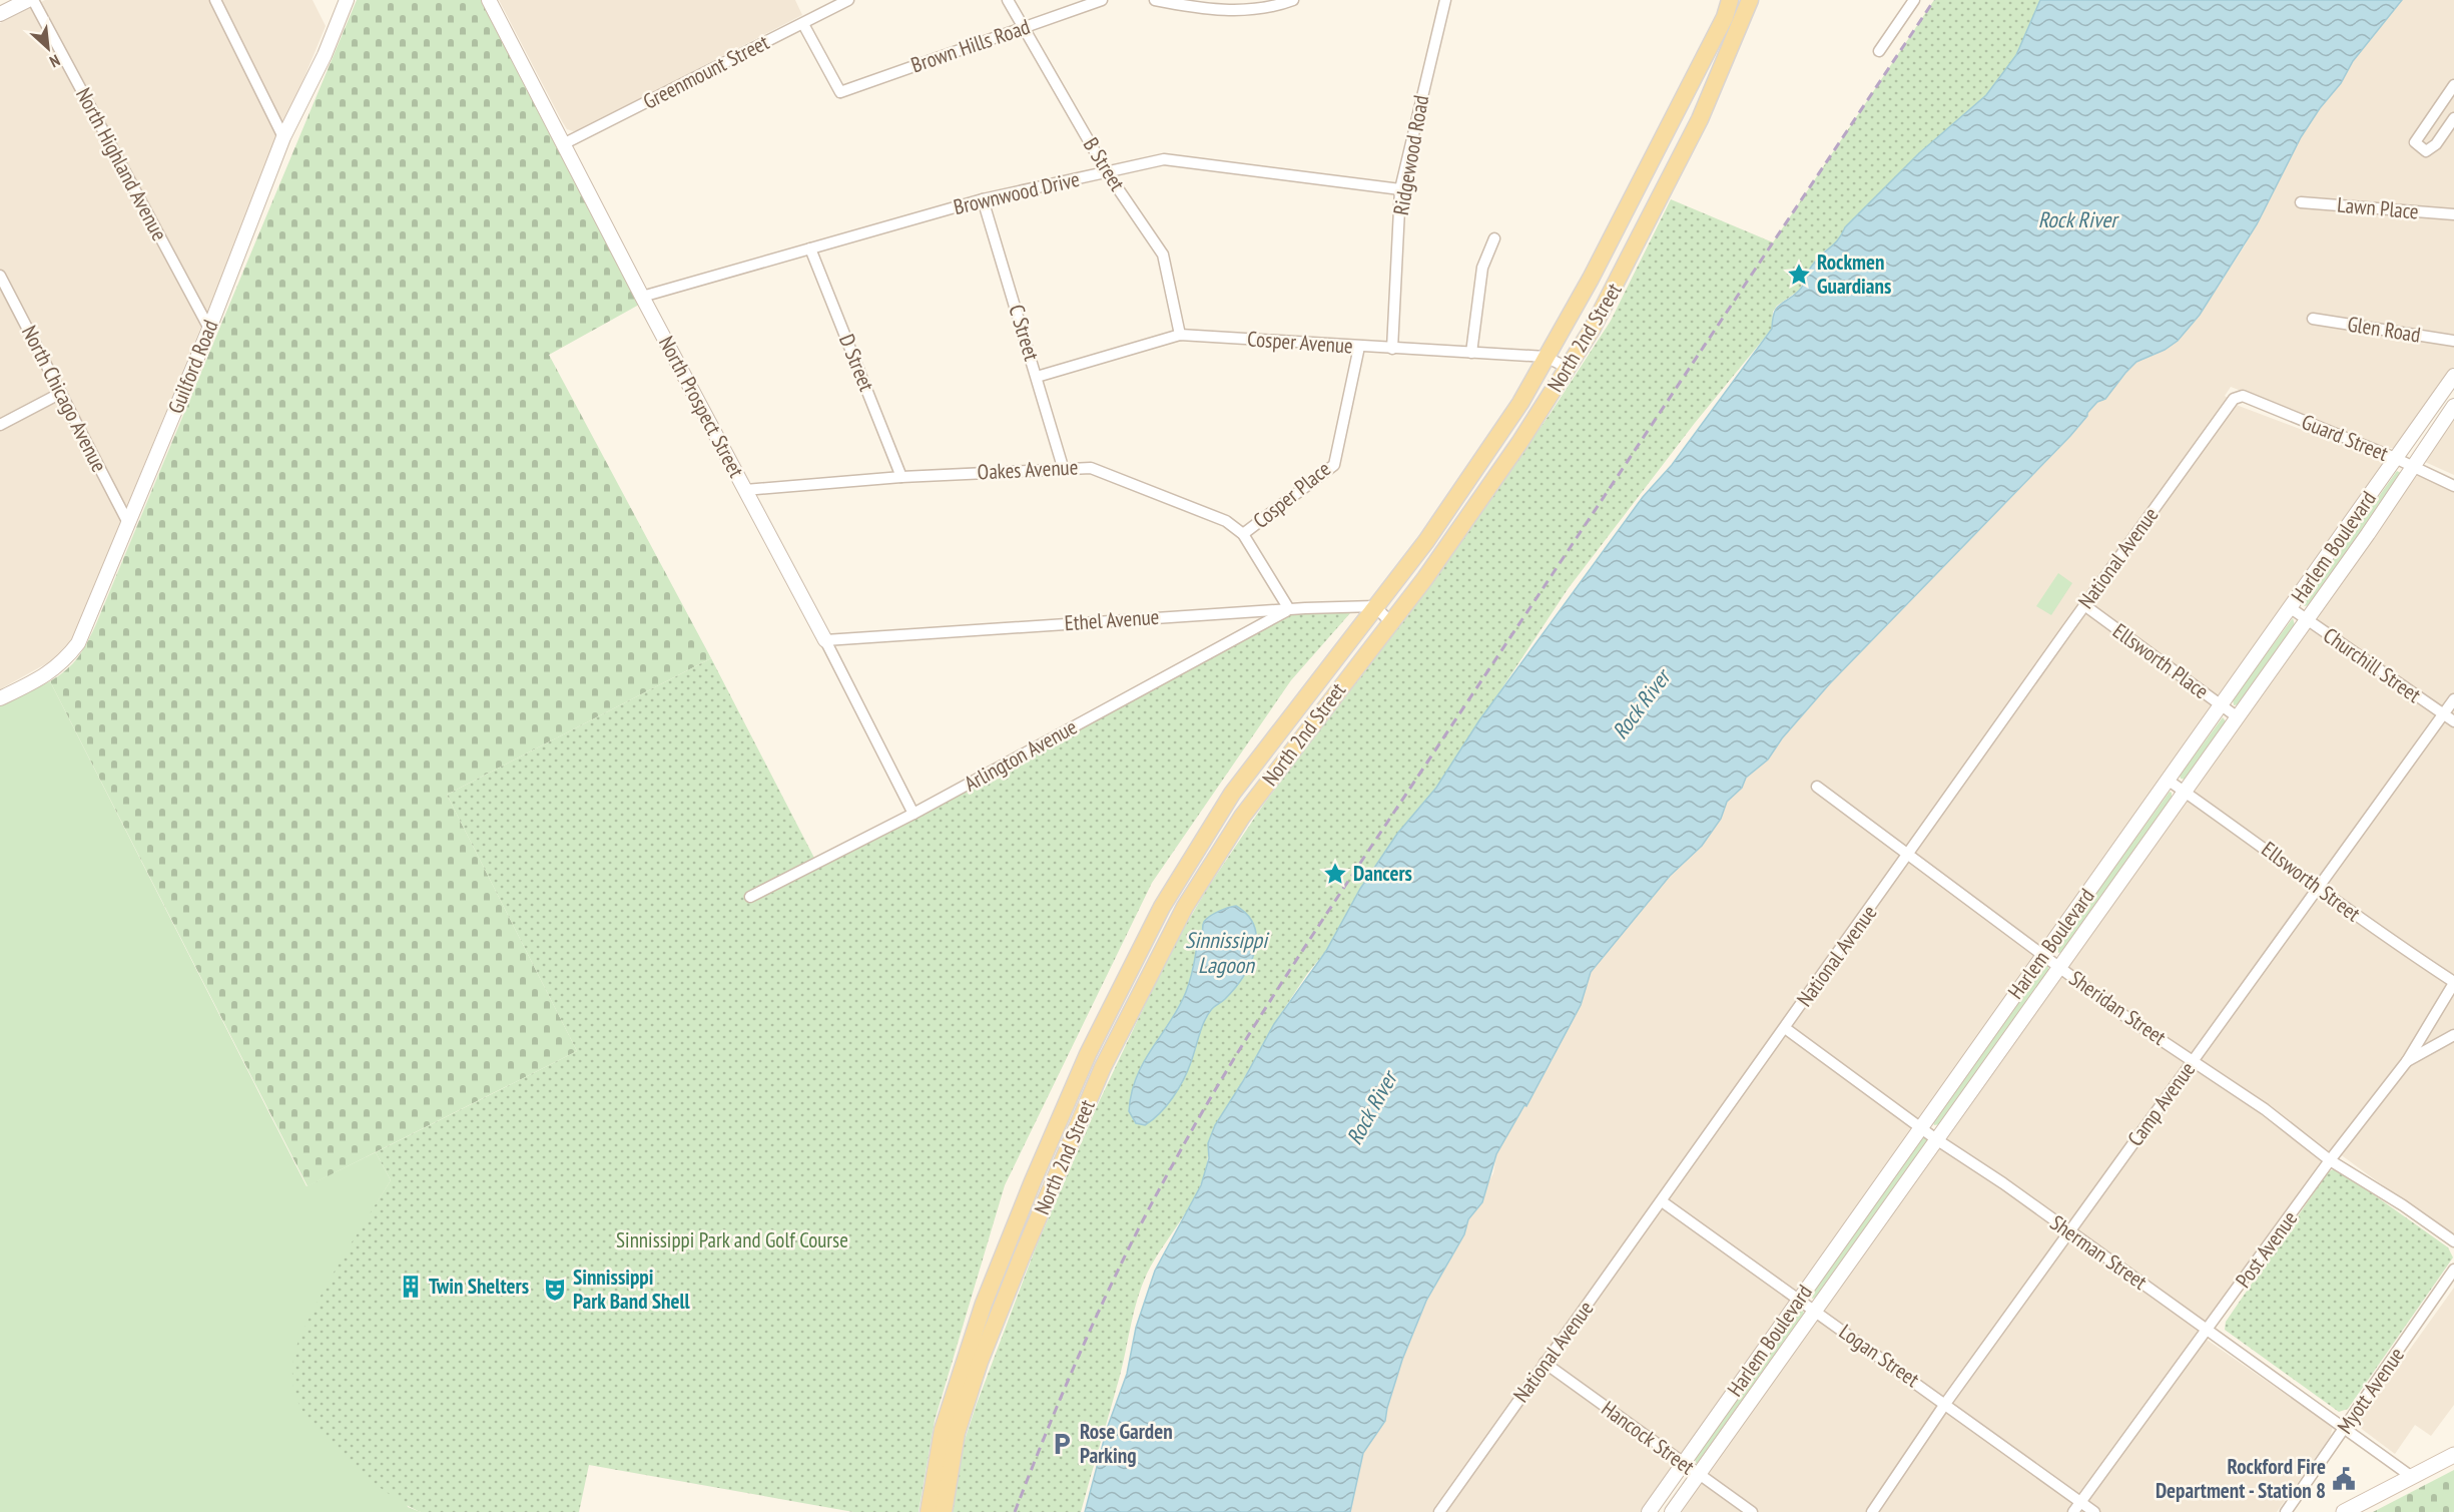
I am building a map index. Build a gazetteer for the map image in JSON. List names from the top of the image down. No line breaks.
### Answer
{"streets":{"main road":["North 2nd Street"],"street":["Brown Hills Road","Greenmount Street","Ridgewood Road","North Highland Avenue","B Street","Brownwood Drive","Lawn Place","Glen Road","C Street","Cosper Avenue","D Street","Guilford Road","North Chicago Avenue","North Prospect Street","Guard Street","Oakes Avenue","Cosper Place","Harlem Boulevard","National Avenue","Ethel Avenue","Ellsworth Place","Churchill Street","Arlington Avenue","Ellsworth Street","Sheridan Street","Camp Avenue","Post Avenue","Sherman Street","Logan Street","Myott Avenue","Hancock Street"]},"crossings":[["Brown Hills Road","Greenmount Street"],["Brown Hills Road","B Street"],["Greenmount Street","North Prospect Street"],["Ridgewood Road","Brownwood Drive"],["Ridgewood Road","Cosper Avenue"],["North Highland Avenue","Guilford Road"],["B Street","Brownwood Drive"],["B Street","Cosper Avenue"],["Brownwood Drive","C Street"],["Brownwood Drive","D Street"],["Brownwood Drive","North Prospect Street"],["C Street","Cosper Avenue"],["C Street","Oakes Avenue"],["North 2nd Street","Cosper Avenue"],["North 2nd Street","Ethel Avenue"],["Cosper Avenue","Cosper Place"],["D Street","Oakes Avenue"],["Guilford Road","North Chicago Avenue"],["North Prospect Street","Oakes Avenue"],["North Prospect Street","Ethel Avenue"],["North Prospect Street","Arlington Avenue"],["Guard Street","Harlem Boulevard"],["Guard Street","National Avenue"],["Oakes Avenue","Cosper Place"],["Oakes Avenue","Ethel Avenue"],["Oakes Avenue","Arlington Avenue"],["Harlem Boulevard","Ellsworth Place"],["Harlem Boulevard","Churchill Street"],["Harlem Boulevard","Ellsworth Street"],["Harlem Boulevard","Sheridan Street"],["Harlem Boulevard","Sherman Street"],["Harlem Boulevard","Logan Street"],["Harlem Boulevard","Hancock Street"],["National Avenue","Ellsworth Place"],["National Avenue","Sheridan Street"],["National Avenue","Sherman Street"],["National Avenue","Logan Street"],["National Avenue","Hancock Street"],["Ethel Avenue","Arlington Avenue"],["Churchill Street","Camp Avenue"],["Ellsworth Street","Camp Avenue"],["Ellsworth Street","Post Avenue"],["Sheridan Street","Camp Avenue"],["Sheridan Street","Post Avenue"],["Camp Avenue","Sherman Street"],["Camp Avenue","Logan Street"],["Post Avenue","Sherman Street"],["Post Avenue","Logan Street"],["Sherman Street","Myott Avenue"]],"water":["Rock River","Sinnissippi Lagoon"],"parks":["Sinnissippi Park and Golf Course"],"places":{"place":["Rockmen Guardians","Dancers"],"building":["Twin Shelters"],"theatre":["Sinnissippi Park Band Shell"],"parking":["Rose Garden Parking"],"public building":["Rockford Fire Department - Station 8"]},"north":"bottom right"}
